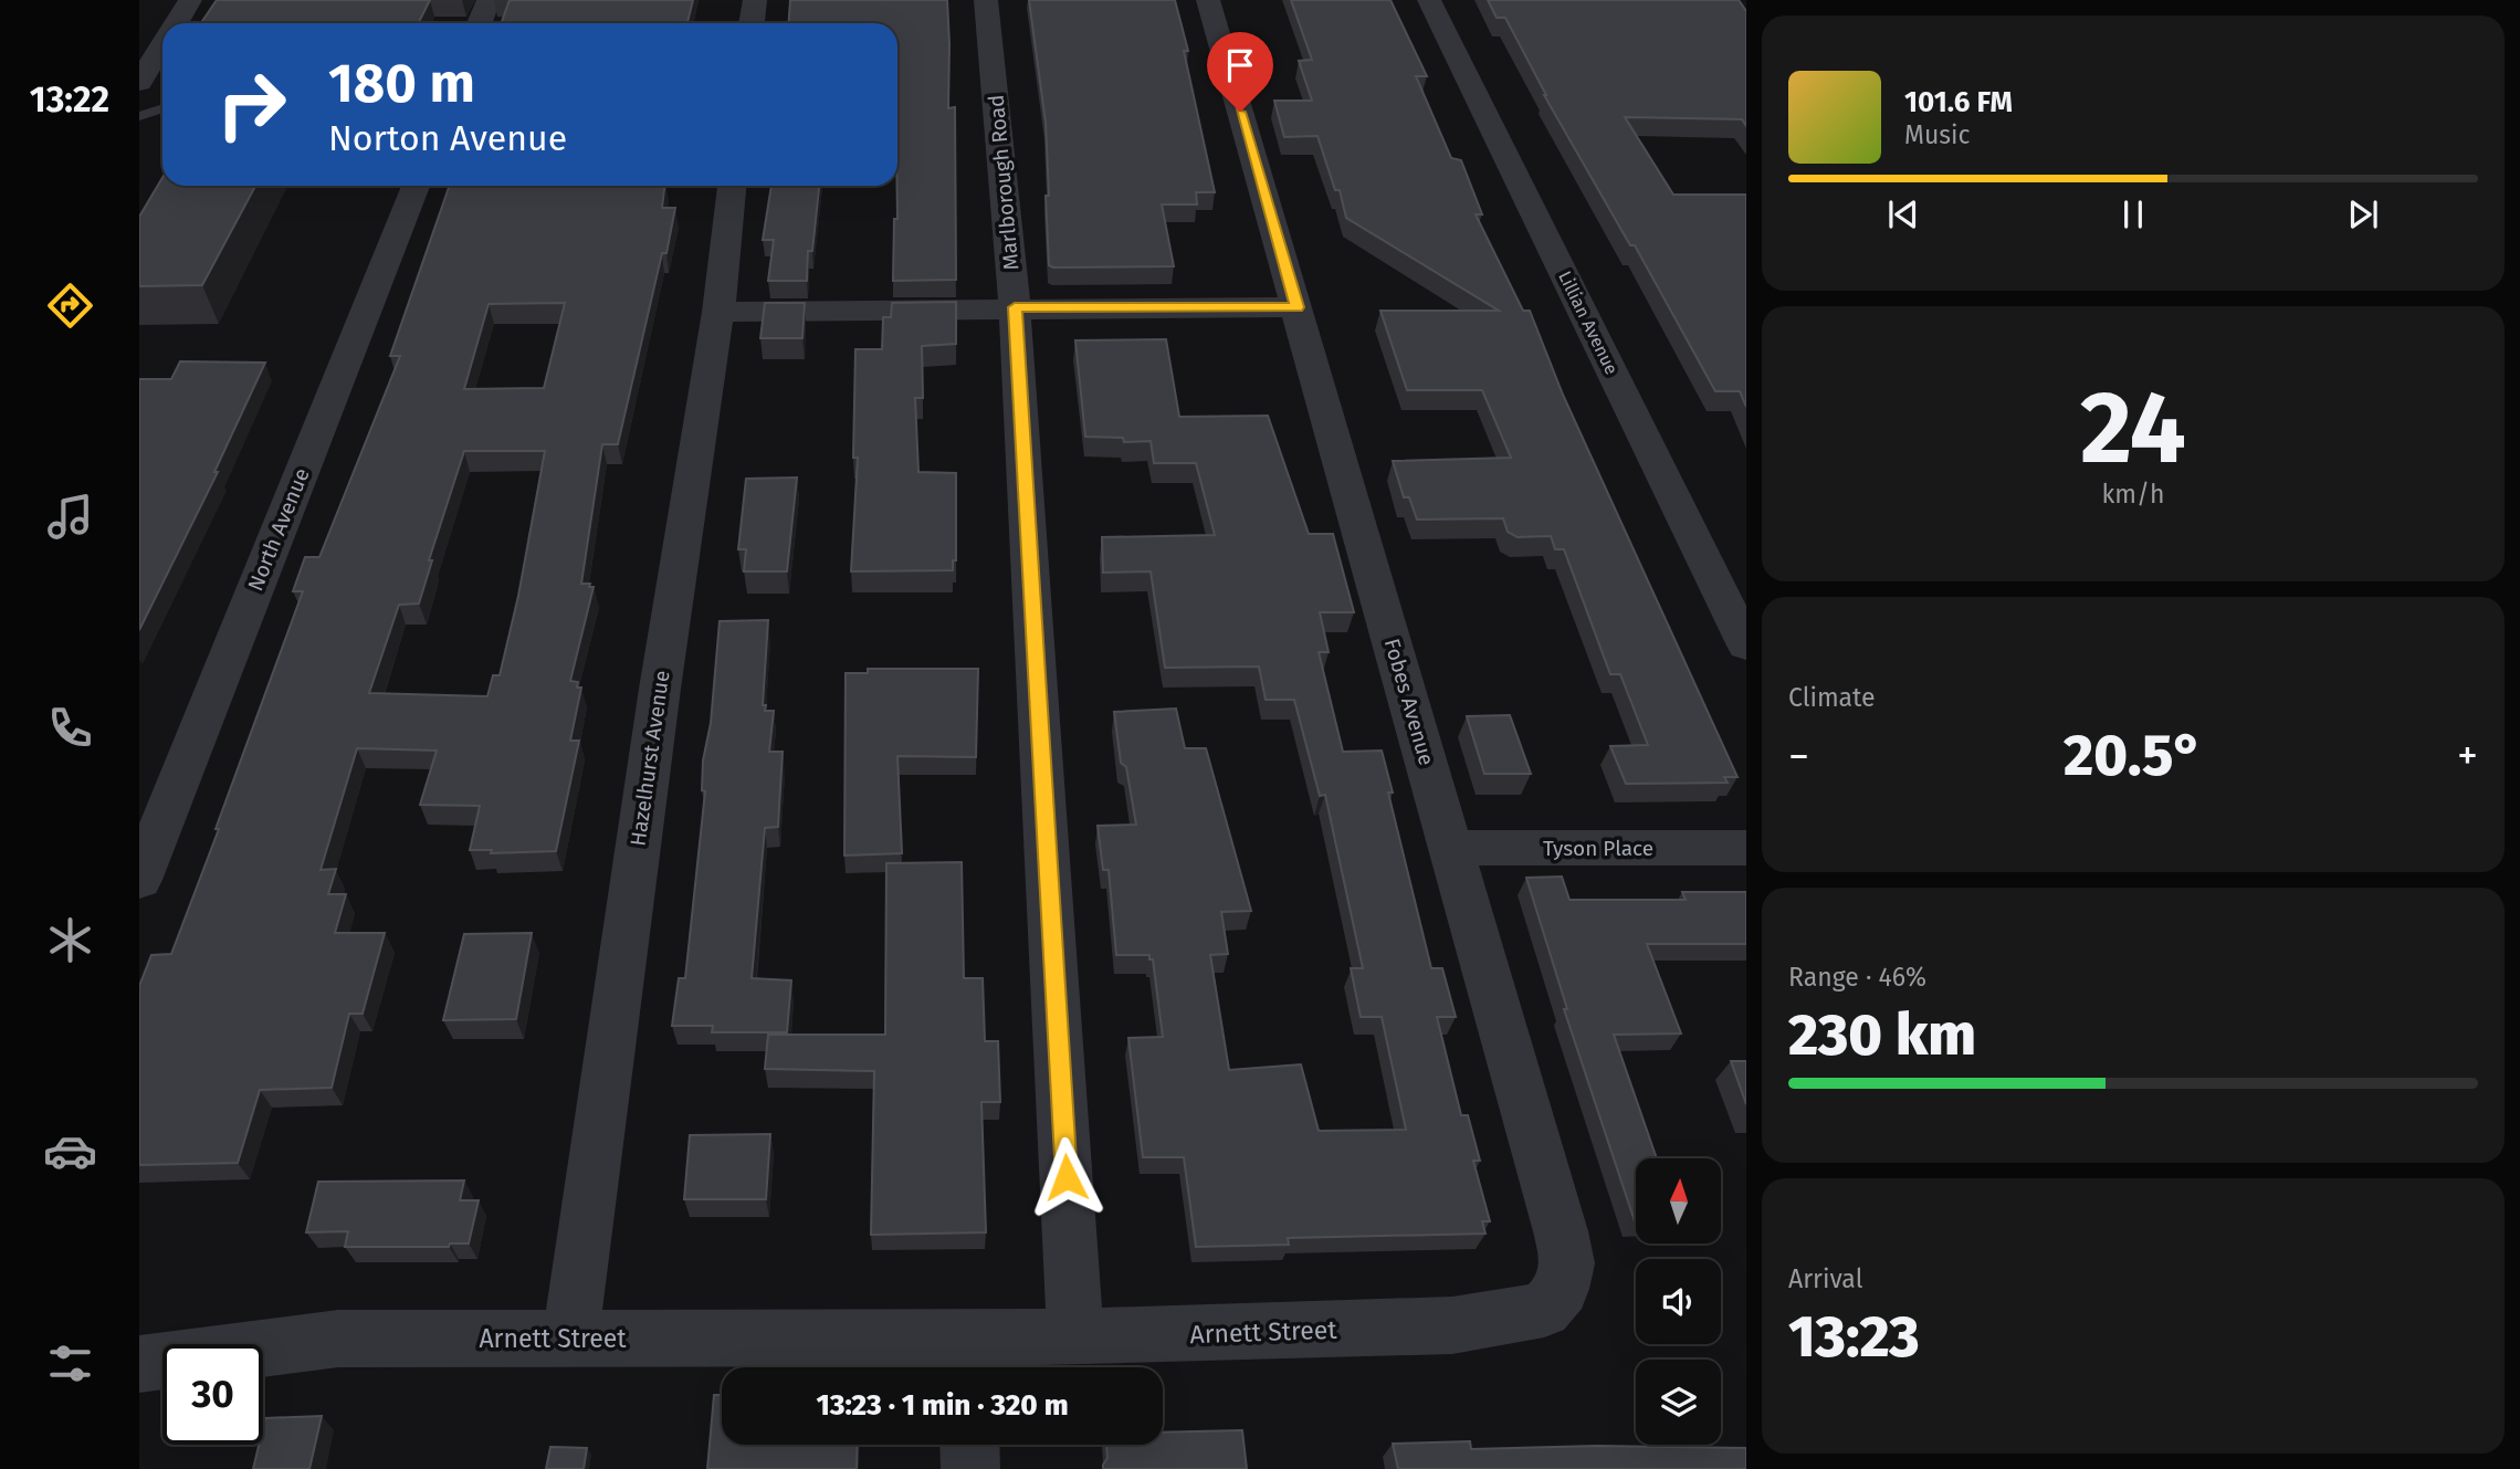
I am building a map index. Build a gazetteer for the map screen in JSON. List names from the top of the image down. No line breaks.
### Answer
{"streets":{"street":["Marlborough Road","Lillian Avenue","North Avenue","Fobes Avenue","Hazelhurst Avenue","Tyson Place","Arnett Street"]},"crossings":[["Marlborough Road","Arnett Street"],["Fobes Avenue","Tyson Place"],["Fobes Avenue","Arnett Street"],["Hazelhurst Avenue","Arnett Street"]],"north":"top","page":{"tabs":"13:22","turn":["180 m","Norton Avenue"],"song":["101.6 FM","Music"],"tile":[["24","km/h"],"Climate",["Range · 46%","230 km"],["Arrival","13:23"]],"heat":["−","20.5°","+"],"limit":"30","trip":"13:23 · 1 min · 320 m"}}
